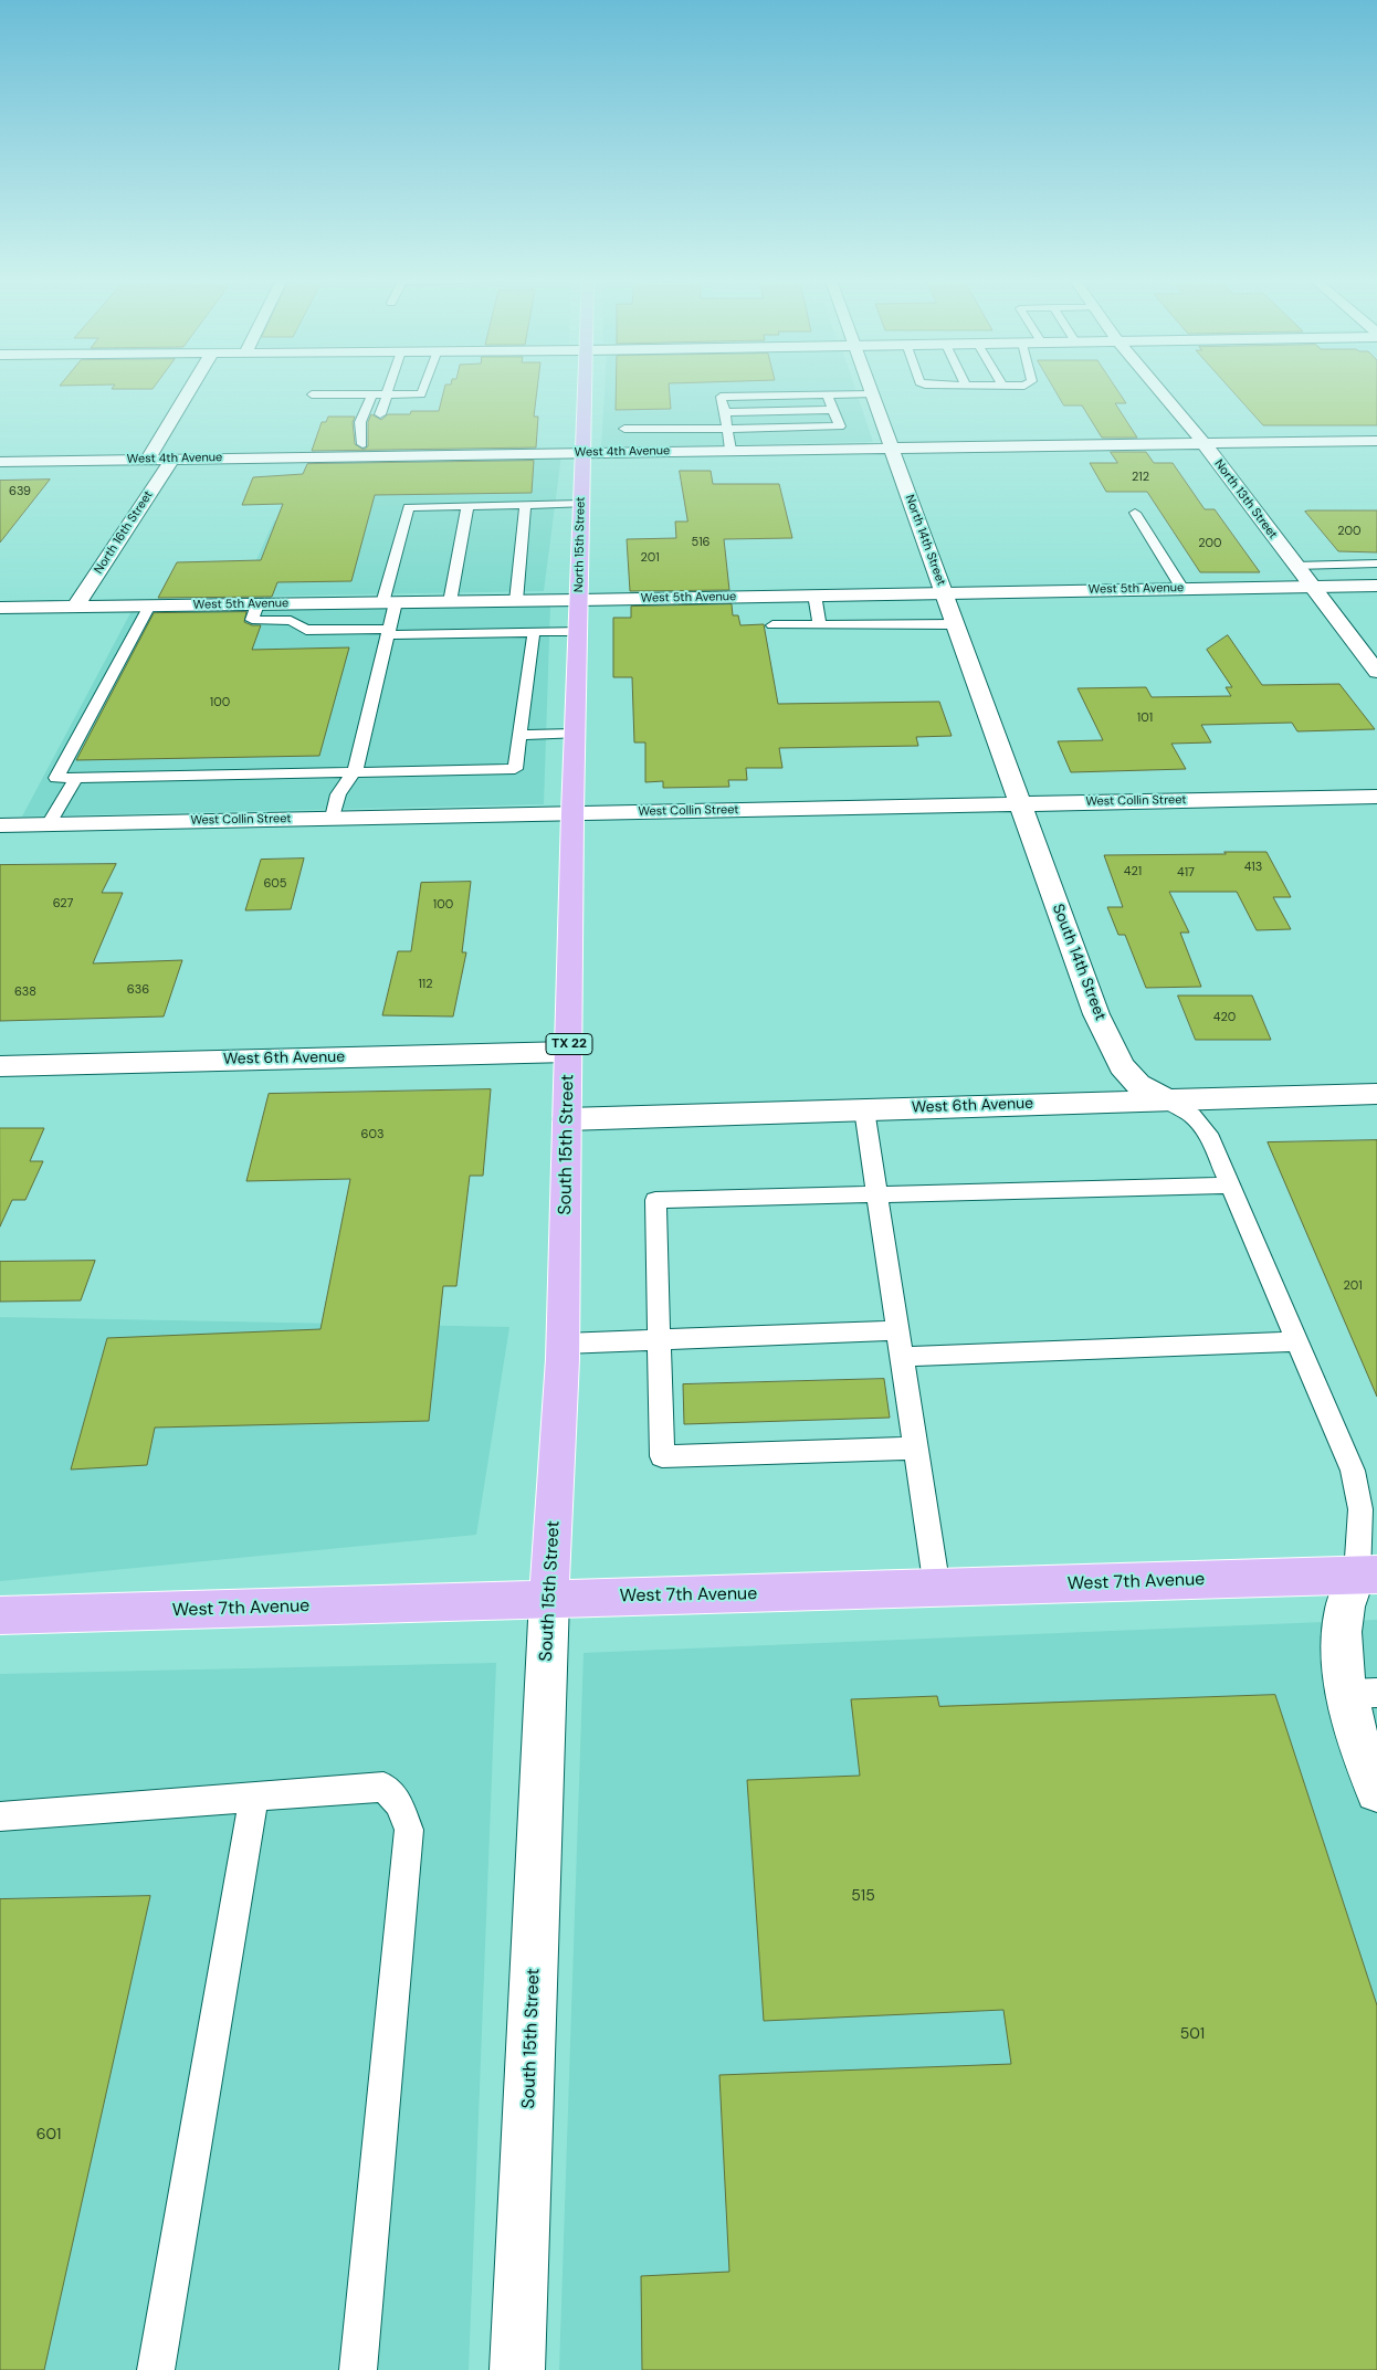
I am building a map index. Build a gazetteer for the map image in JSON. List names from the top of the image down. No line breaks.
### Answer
{"streets":{"main road":["North 15th Street","TX 22","South 15th Street","West 7th Avenue"],"street":["West 4th Avenue","North 13th Street","North 16th Street","North 14th Street","West 5th Avenue","West Collin Street","South 14th Street","West 6th Avenue"]},"crossings":[["West 4th Avenue","North 13th Street"],["West 4th Avenue","North 16th Street"],["West 4th Avenue","North 14th Street"],["West 4th Avenue","North 15th Street"],["North 13th Street","West 5th Avenue"],["North 16th Street","West 5th Avenue"],["North 14th Street","West 5th Avenue"],["North 14th Street","West Collin Street"],["North 14th Street","South 14th Street"],["North 15th Street","West 5th Avenue"],["North 15th Street","West Collin Street"],["North 15th Street","South 15th Street"],["West Collin Street","South 14th Street"],["West Collin Street","South 15th Street"],["South 14th Street","West 6th Avenue"],["West 6th Avenue","South 15th Street"],["South 15th Street","West 7th Avenue"]],"house_numbers":["212","639","200","516","200","201","100","101","413","421","417","605","627","100","112","636","638","420","603","201","515","501","601"]}
